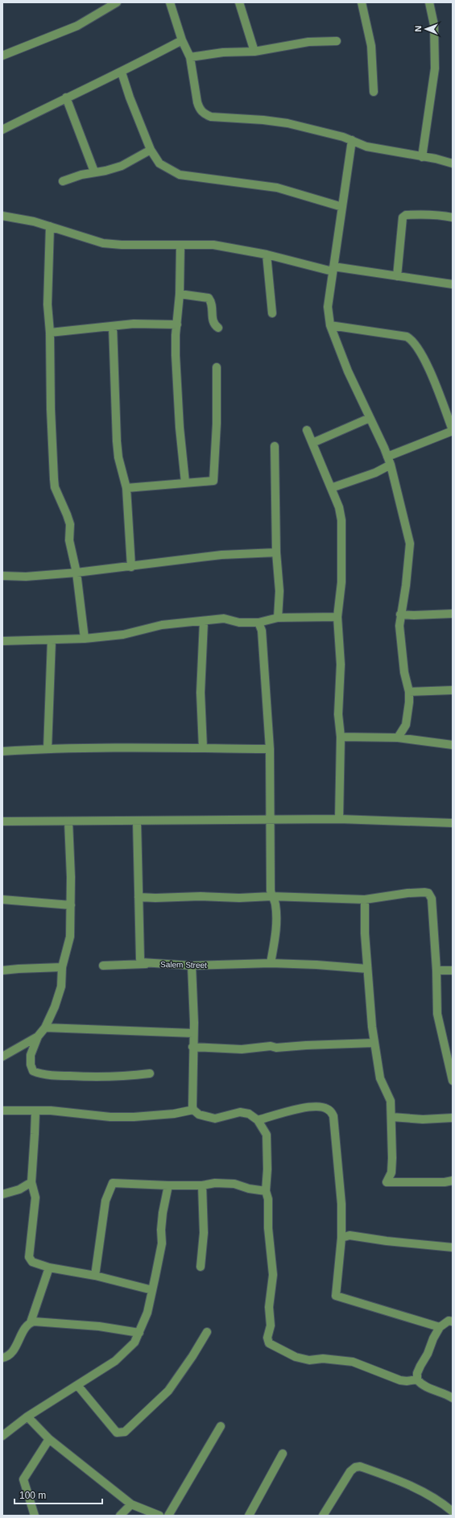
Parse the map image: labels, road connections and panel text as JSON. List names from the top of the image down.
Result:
{
  "streets": {
    "street": ["Salem Street"]
  },
  "scale_bar": "100 m",
  "north": "left"
}
